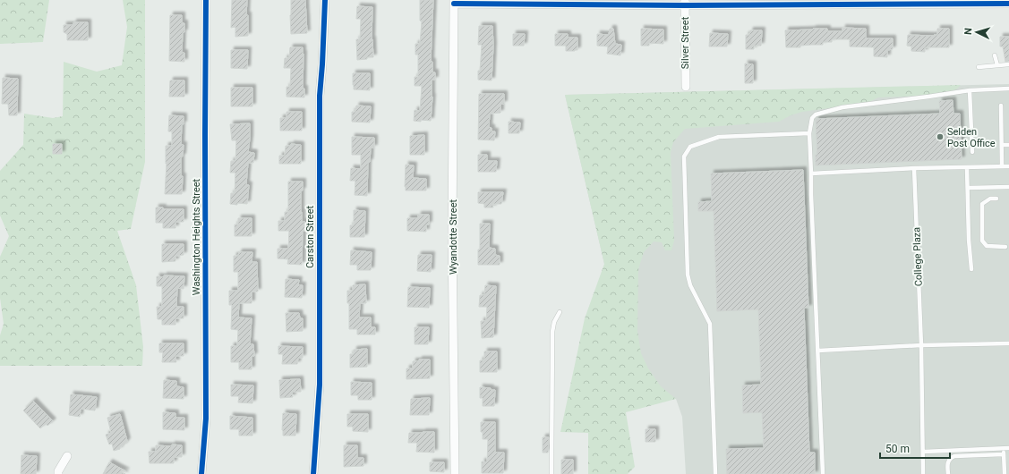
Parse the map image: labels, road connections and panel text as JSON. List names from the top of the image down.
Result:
{
  "streets": {
    "street": [
      "Silver Street",
      "Washington Heights Street",
      "Carston Street",
      "Wyandotte Street"
    ],
    "lane": ["College Plaza"]
  },
  "places": ["Selden Post Office"],
  "scale_bar": "50 m",
  "north": "left"
}
